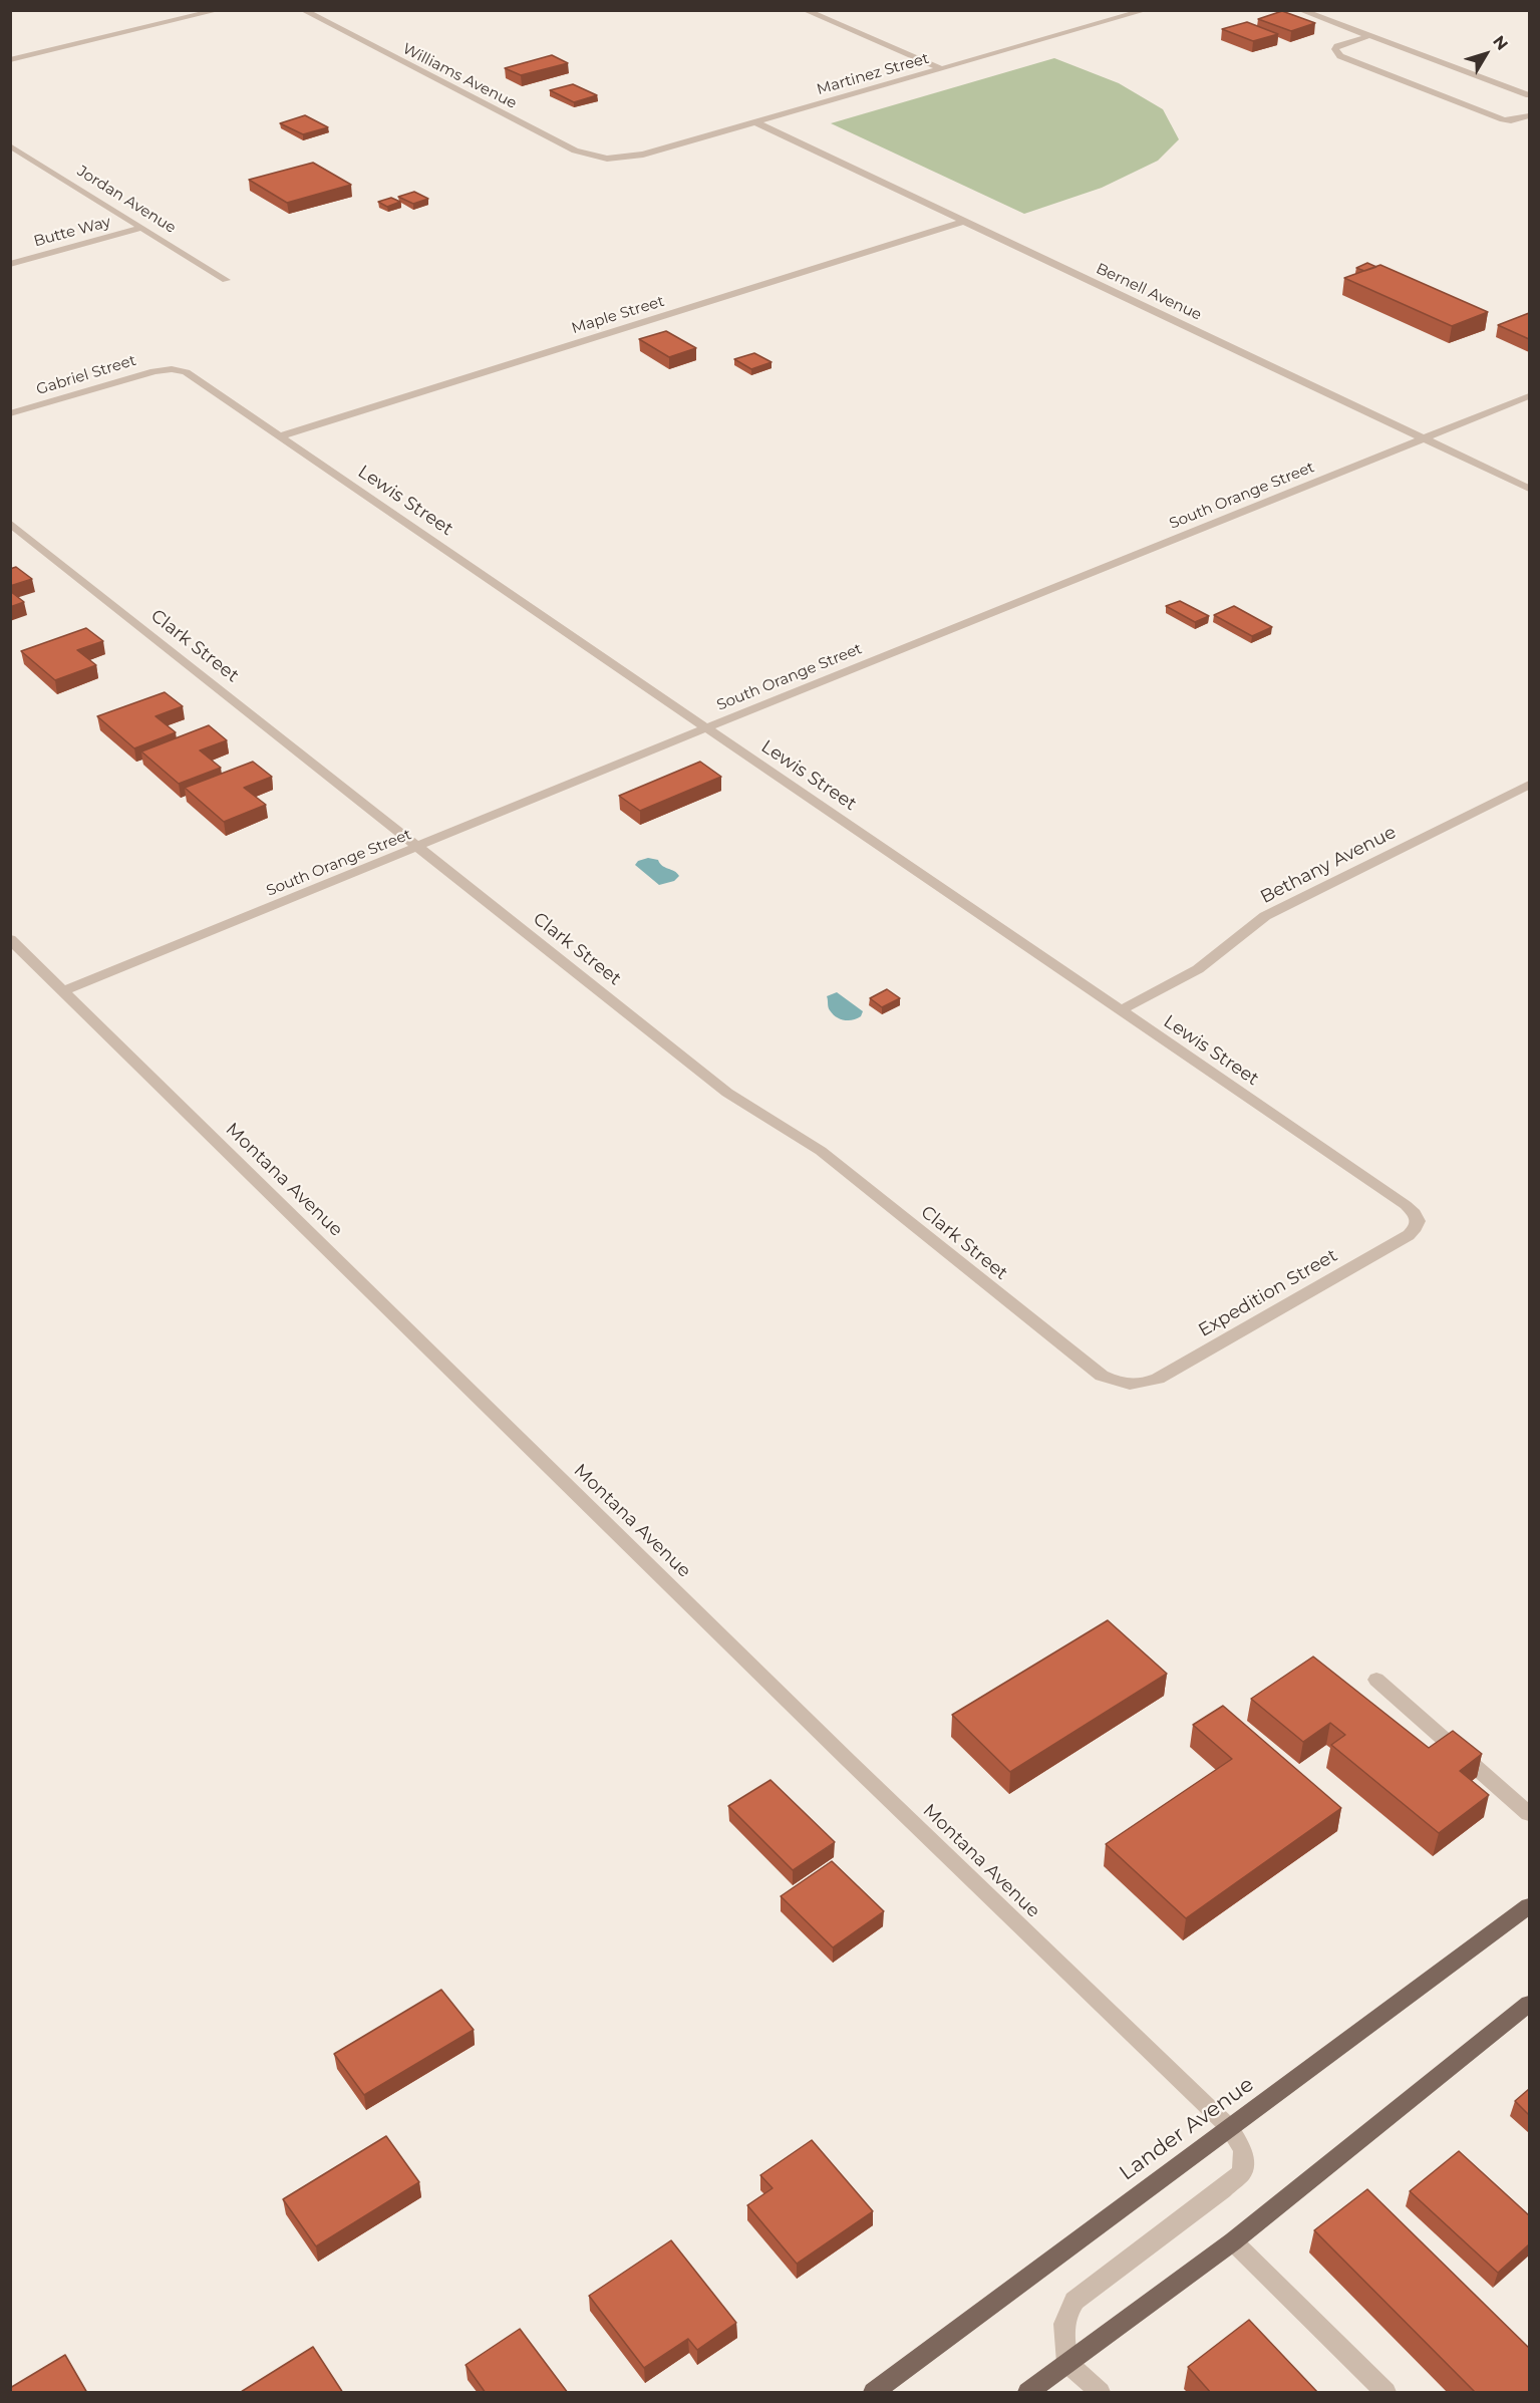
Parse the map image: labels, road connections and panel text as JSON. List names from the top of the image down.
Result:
{
  "streets": {
    "main road": ["Lander Avenue"],
    "street": [
      "Martinez Street",
      "Williams Avenue",
      "Jordan Avenue",
      "Butte Way",
      "Bernell Avenue",
      "Maple Street",
      "Gabriel Street",
      "South Orange Street",
      "Lewis Street",
      "Clark Street",
      "Bethany Avenue",
      "Montana Avenue",
      "Expedition Street"
    ]
  },
  "crossings": [
    ["Martinez Street", "Williams Avenue"],
    ["Martinez Street", "Bernell Avenue"],
    ["Jordan Avenue", "Butte Way"],
    ["Bernell Avenue", "Maple Street"],
    ["Bernell Avenue", "South Orange Street"],
    ["Maple Street", "Lewis Street"],
    ["Gabriel Street", "Lewis Street"],
    ["South Orange Street", "Lewis Street"],
    ["South Orange Street", "Clark Street"],
    ["South Orange Street", "Montana Avenue"],
    ["Lewis Street", "Bethany Avenue"],
    ["Lewis Street", "Expedition Street"],
    ["Clark Street", "Expedition Street"],
    ["Montana Avenue", "Lander Avenue"]
  ],
  "north": "top right"
}
